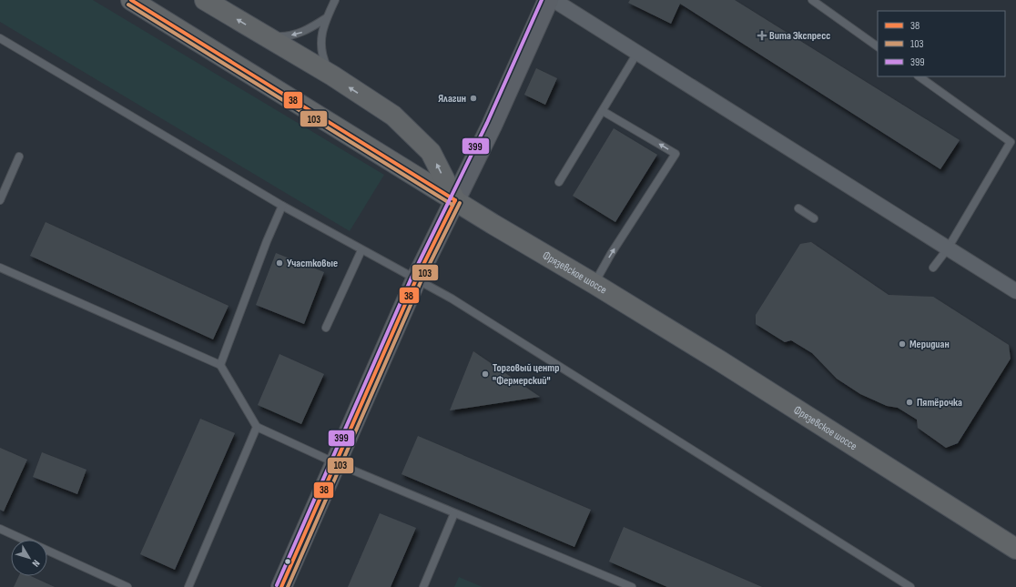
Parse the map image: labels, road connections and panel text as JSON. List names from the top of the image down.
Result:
{
  "streets": {
    "highway": ["Фрязевское шоссе"]
  },
  "places": {
    "health": ["Вита Экспресс"],
    "other": [
      "Ялагин",
      "Участковые",
      "Меридиан",
      "Торговый центр \"Фермерский\"",
      "Пятёрочка"
    ]
  },
  "lines": ["transit line 38", "transit line 399", "transit line 103"],
  "legend": ["38", "103", "399"],
  "north": "bottom right"
}
